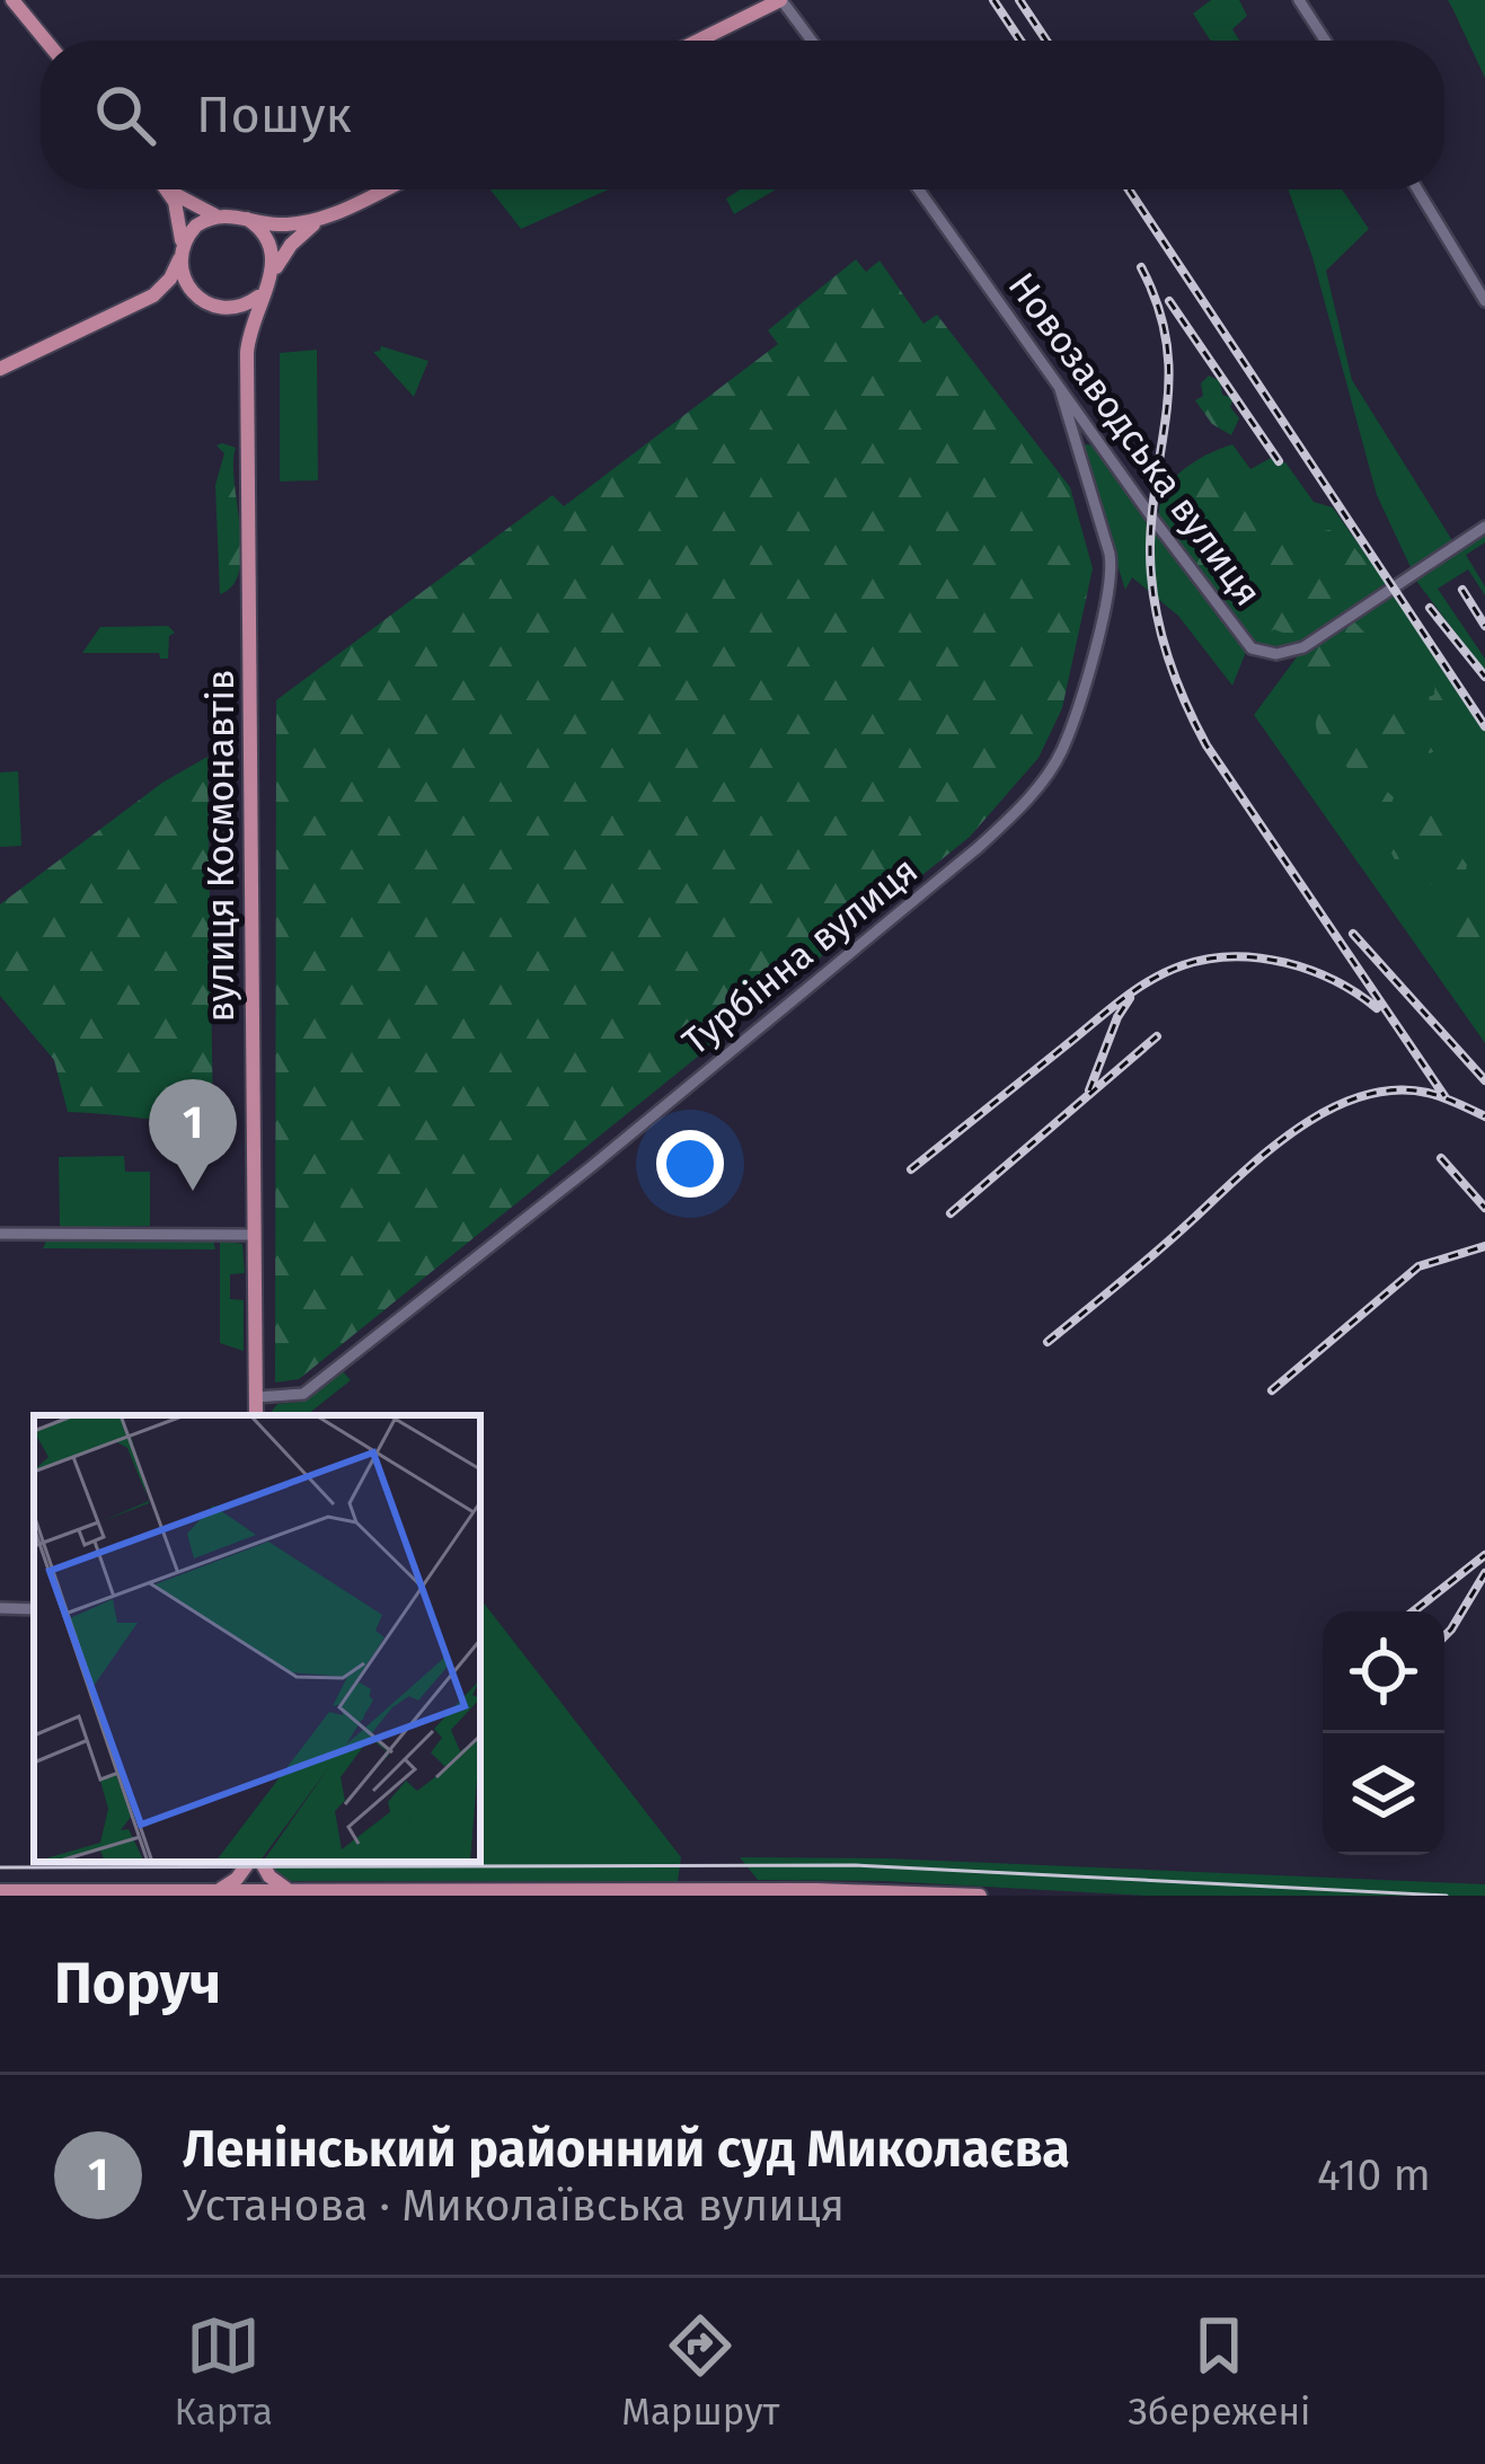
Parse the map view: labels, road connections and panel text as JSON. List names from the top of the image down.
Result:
{
  "streets": {
    "main road": ["вулиця Космонавтів"],
    "street": ["Новозаводська вулиця", "Турбінна вулиця"]
  },
  "crossings": [
    ["Новозаводська вулиця", "Турбінна вулиця"],
    ["вулиця Космонавтів", "Турбінна вулиця"]
  ],
  "page": {
    "search": "Пошук",
    "pins": "1",
    "heading": "Поруч",
    "list": [
      {
        "mark": "1",
        "name": "Ленінський районний суд Миколаєва",
        "note": "Установа · Миколаївська вулиця",
        "value": "410 m"
      }
    ],
    "nav": ["Карта", "Маршрут", "Збережені"]
  }
}
